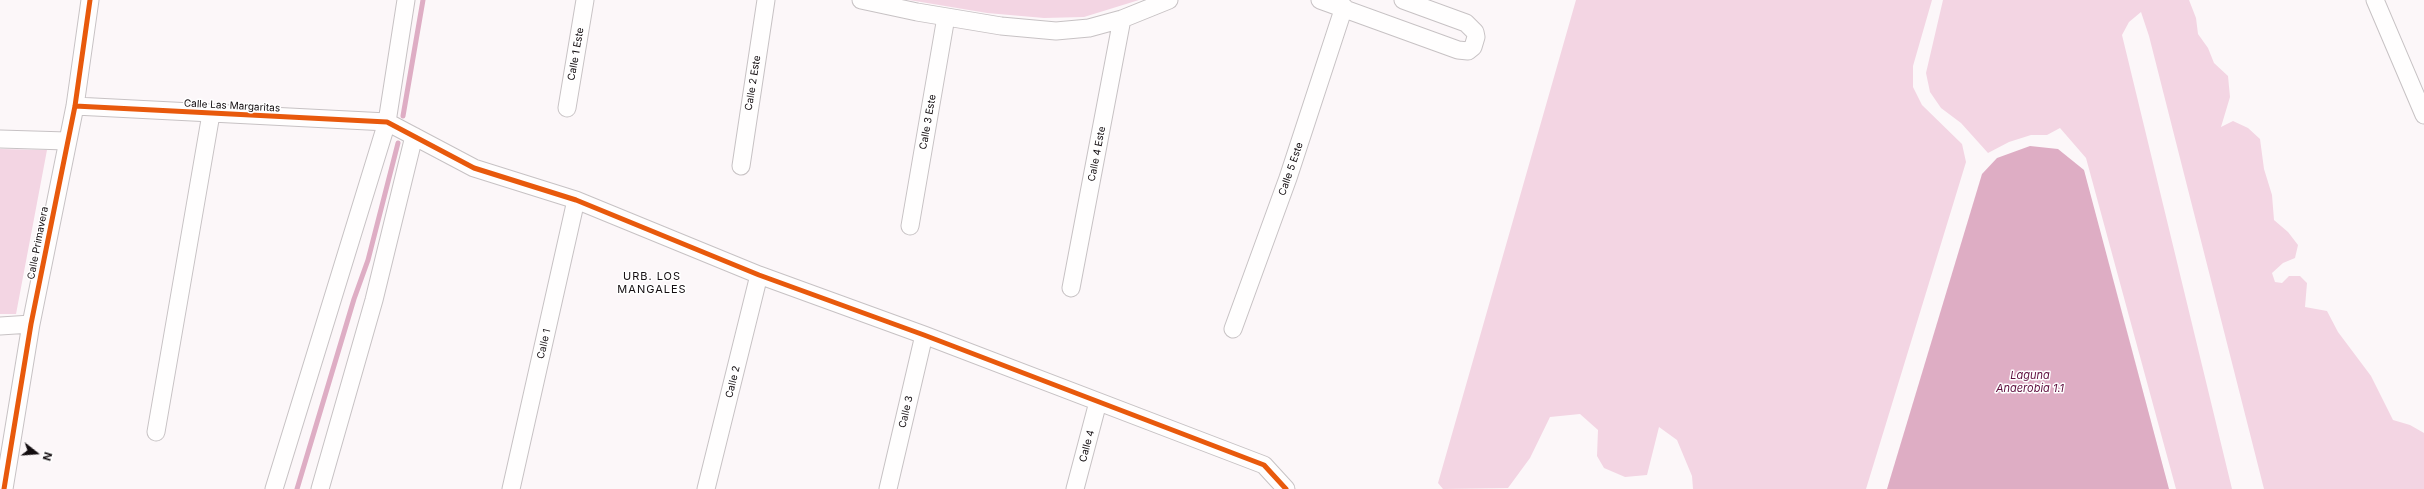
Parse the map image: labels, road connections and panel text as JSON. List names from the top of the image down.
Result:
{
  "streets": {
    "street": [
      "Calle 1 Este",
      "Calle 2 Este",
      "Calle Las Margaritas",
      "Calle 3 Este",
      "Calle 4 Este",
      "Calle 5 Este",
      "Calle Primavera",
      "Calle 1",
      "Calle 2",
      "Calle 3",
      "Calle 4"
    ]
  },
  "crossings": [
    ["Calle Las Margaritas", "Calle Primavera"]
  ],
  "districts": ["URB. LOS MANGALES"],
  "water": ["Laguna Anaerobia 1.1"],
  "north": "right"
}
